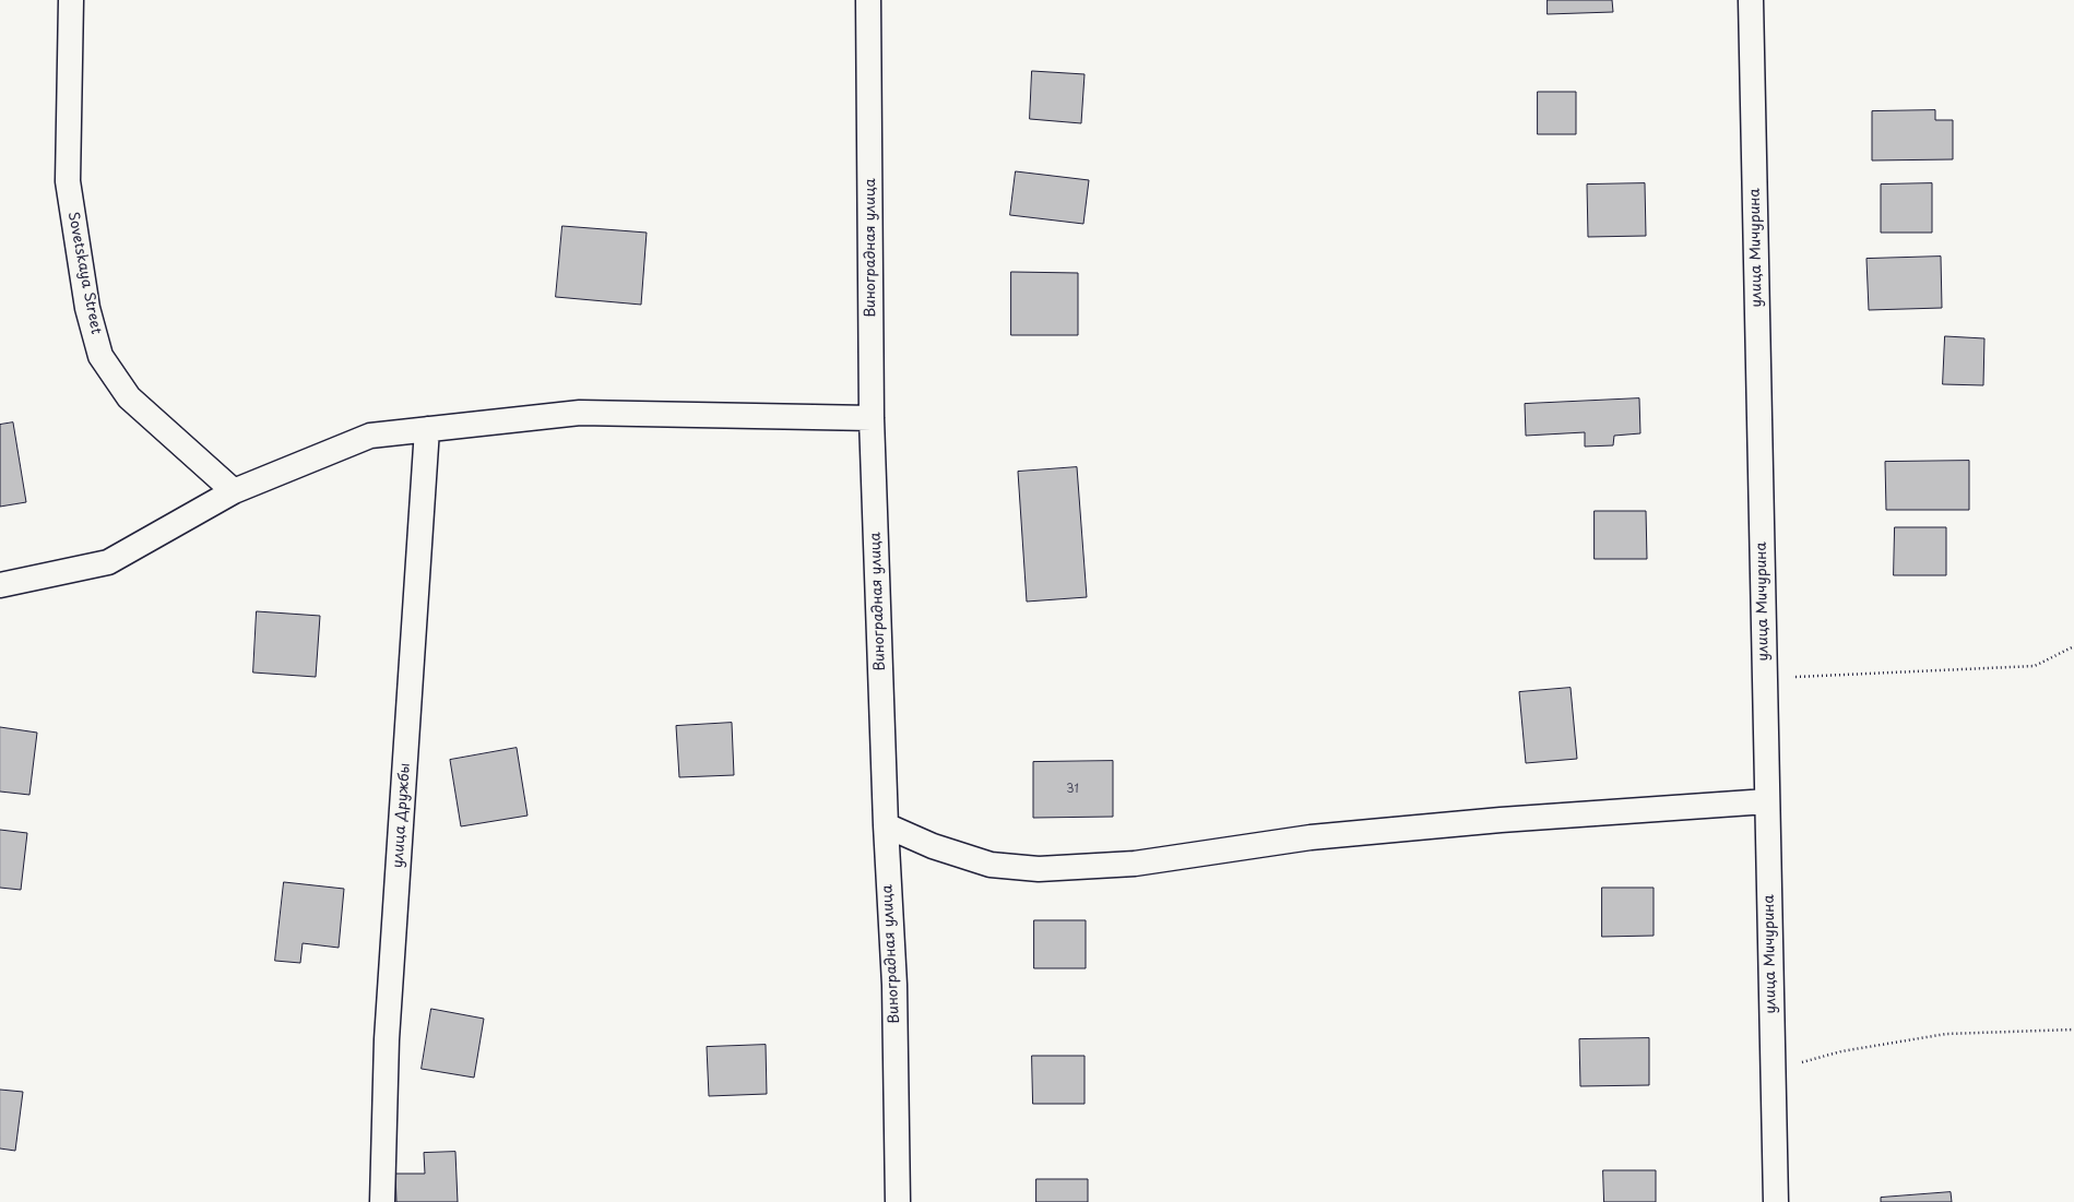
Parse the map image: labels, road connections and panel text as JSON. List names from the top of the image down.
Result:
{
  "streets": {
    "street": [
      "Виноградная улица",
      "улица Мичурина",
      "Sovetskaya Street",
      "улица Дружбы"
    ]
  },
  "house_numbers": ["31"]
}
